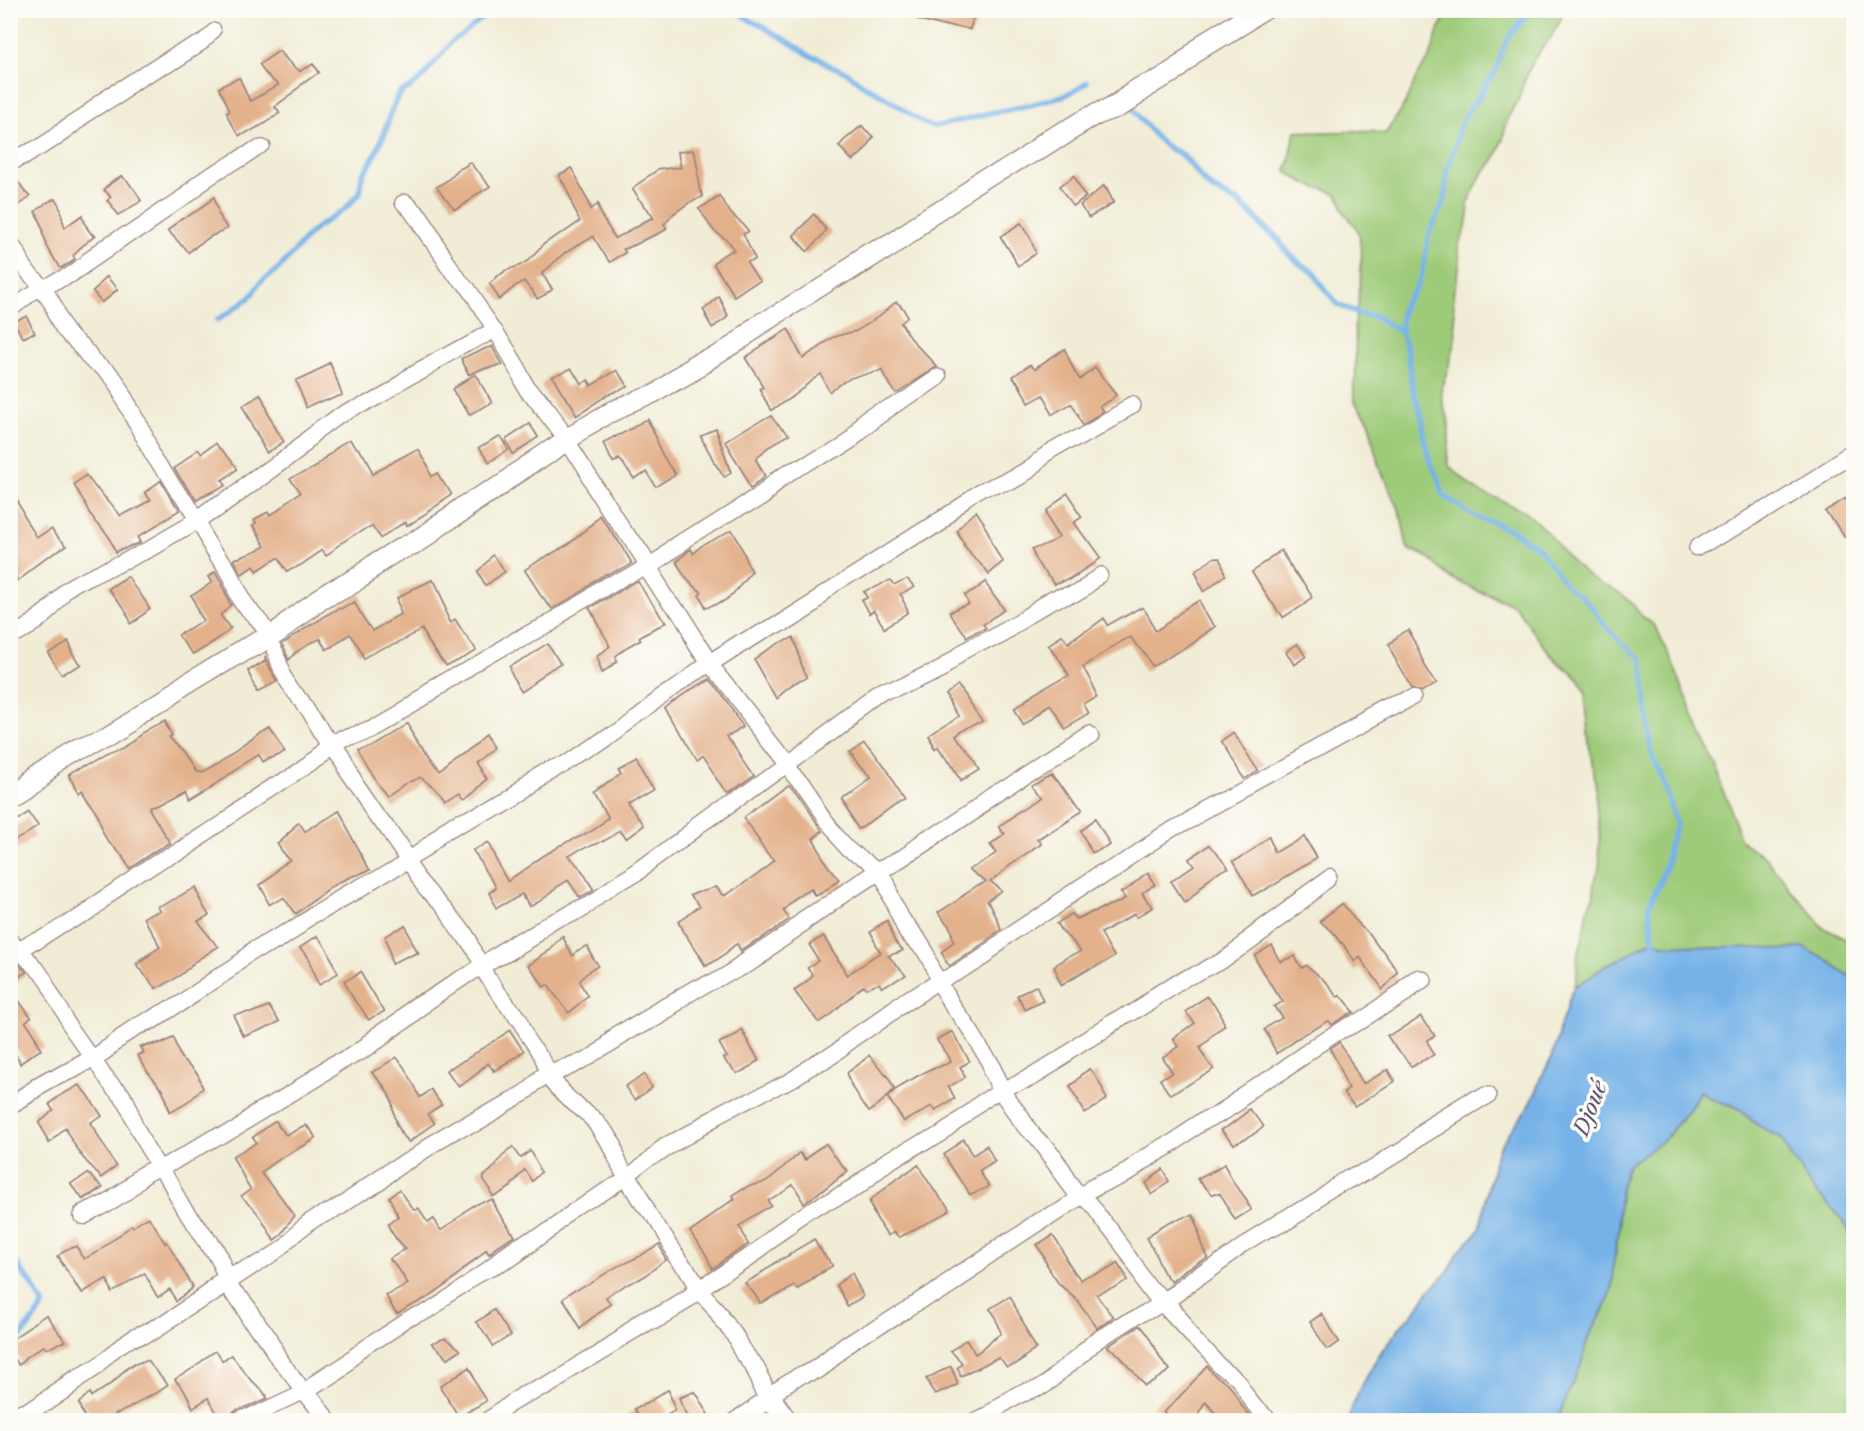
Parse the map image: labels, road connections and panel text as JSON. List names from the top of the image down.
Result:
{
  "water": ["Djoué"]
}
